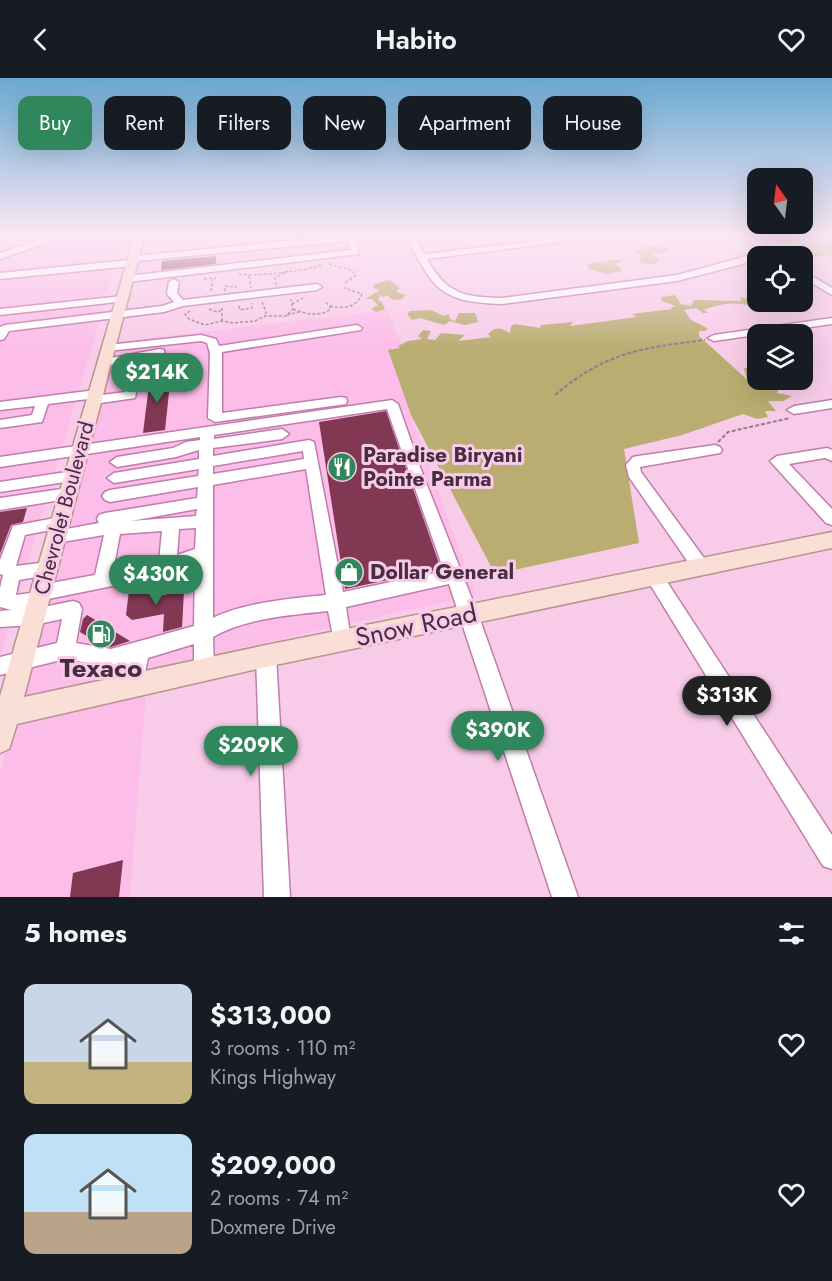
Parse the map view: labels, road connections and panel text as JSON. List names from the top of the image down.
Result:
{
  "streets": {
    "main road": ["Chevrolet Boulevard", "Snow Road"]
  },
  "crossings": [
    ["Chevrolet Boulevard", "Snow Road"]
  ],
  "places": {
    "restaurant": ["Paradise Biryani Pointe Parma"],
    "shop": ["Dollar General"],
    "fuel station": ["Texaco"]
  },
  "north": "top",
  "page": {
    "header": "Habito",
    "chip": [
      "Buy",
      "Rent",
      "Filters",
      "New",
      "Apartment",
      "House"
    ],
    "price": [
      "$214K",
      "$430K",
      "$313K",
      "$390K",
      "$209K"
    ],
    "heading": "5 homes",
    "list": [
      {
        "name": "$313,000",
        "note": "3 rooms · 110 m² · Kings Highway"
      },
      {
        "name": "$209,000",
        "note": "2 rooms · 74 m² · Doxmere Drive"
      }
    ]
  }
}
